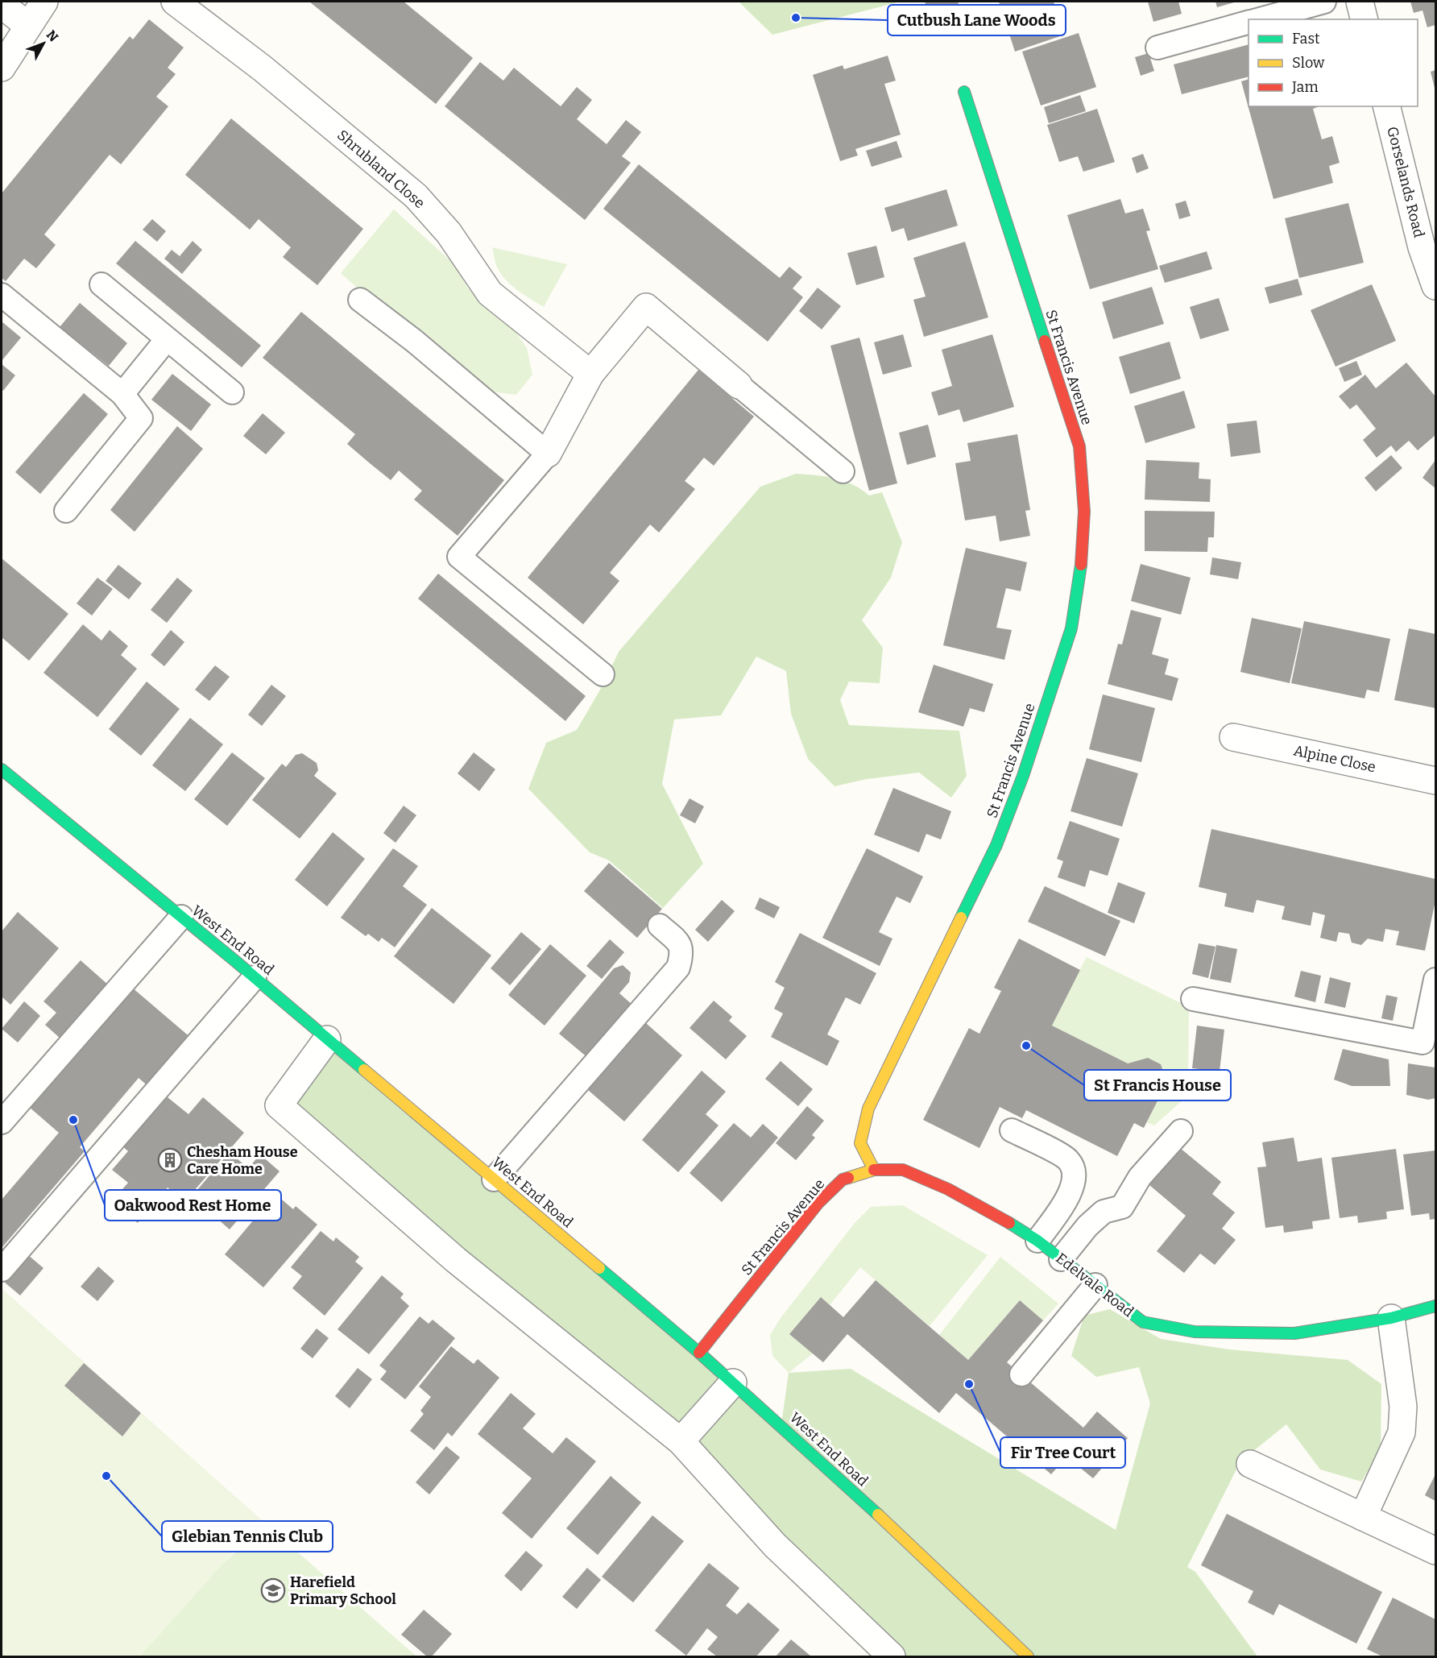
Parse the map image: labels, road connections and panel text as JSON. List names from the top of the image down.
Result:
{
  "streets": {
    "street": [
      "Shrubland Close",
      "Gorselands Road",
      "St Francis Avenue",
      "Alpine Close",
      "West End Road",
      "Edelvale Road"
    ]
  },
  "crossings": [
    ["St Francis Avenue", "West End Road"],
    ["St Francis Avenue", "Edelvale Road"]
  ],
  "places": {
    "other": [
      "Cutbush Lane Woods",
      "St Francis House",
      "Oakwood Rest Home",
      "Fir Tree Court",
      "Glebian Tennis Club"
    ],
    "building": ["Chesham House Care Home"],
    "school or university": ["Harefield Primary School"]
  },
  "legend": ["Fast", "Slow", "Jam"],
  "north": "top right"
}
